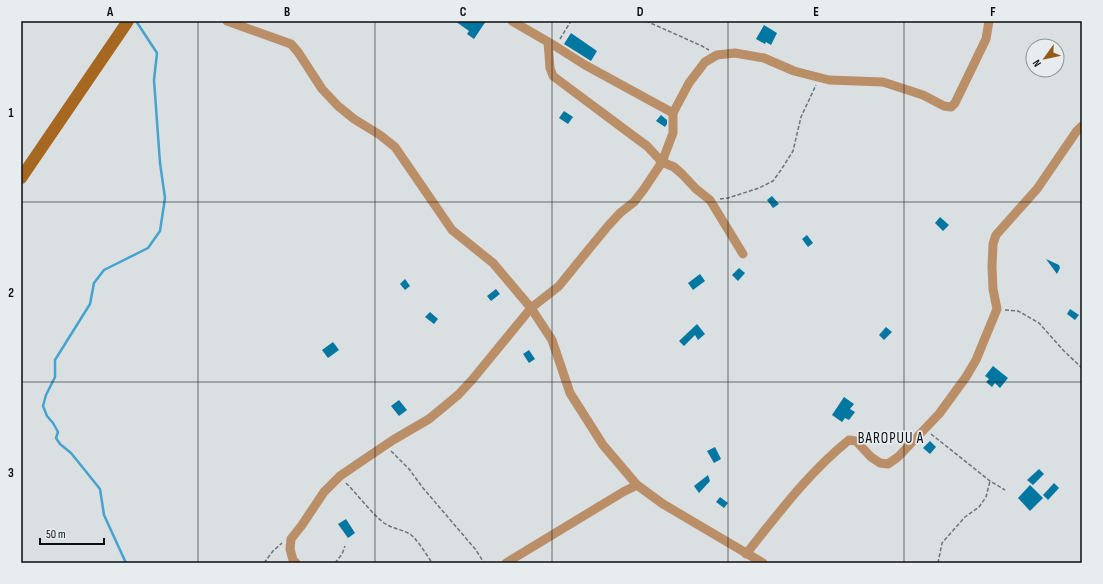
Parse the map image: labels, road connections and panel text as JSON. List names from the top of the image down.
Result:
{
  "districts": ["BAROPUU A"],
  "scale_bar": "50 m",
  "north": "bottom left",
  "grid": {
    "columns": [
      "A",
      "B",
      "C",
      "D",
      "E",
      "F"
    ],
    "rows": ["1", "2", "3"]
  }
}
